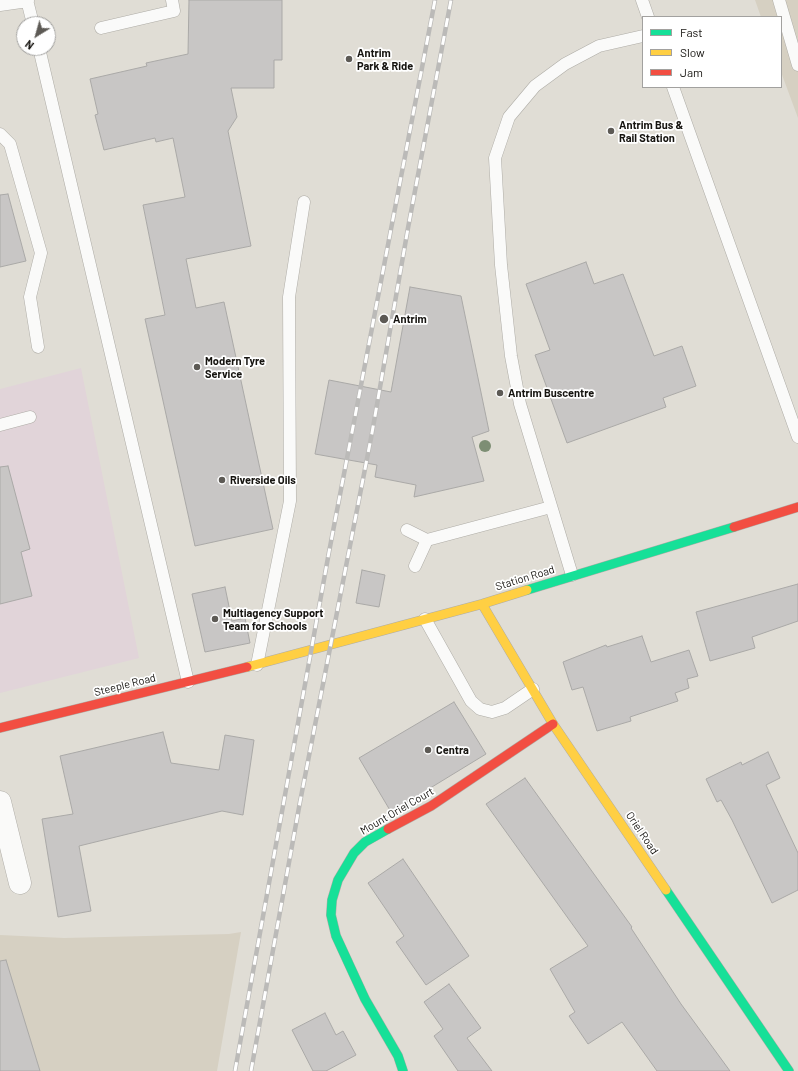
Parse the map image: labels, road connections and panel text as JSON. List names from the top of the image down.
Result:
{
  "streets": {
    "street": [
      "Station Road",
      "Steeple Road",
      "Mount Oriel Court",
      "Oriel Road"
    ]
  },
  "crossings": [
    ["Station Road", "Steeple Road"],
    ["Station Road", "Oriel Road"],
    ["Mount Oriel Court", "Oriel Road"]
  ],
  "places": [
    "Antrim Park & Ride",
    "Antrim Bus & Rail Station",
    "Antrim",
    "Modern Tyre Service",
    "Antrim Buscentre",
    "Riverside Oils",
    "Multiagency Support Team for Schools",
    "Centra"
  ],
  "legend": ["Fast", "Slow", "Jam"],
  "north": "bottom left"
}
